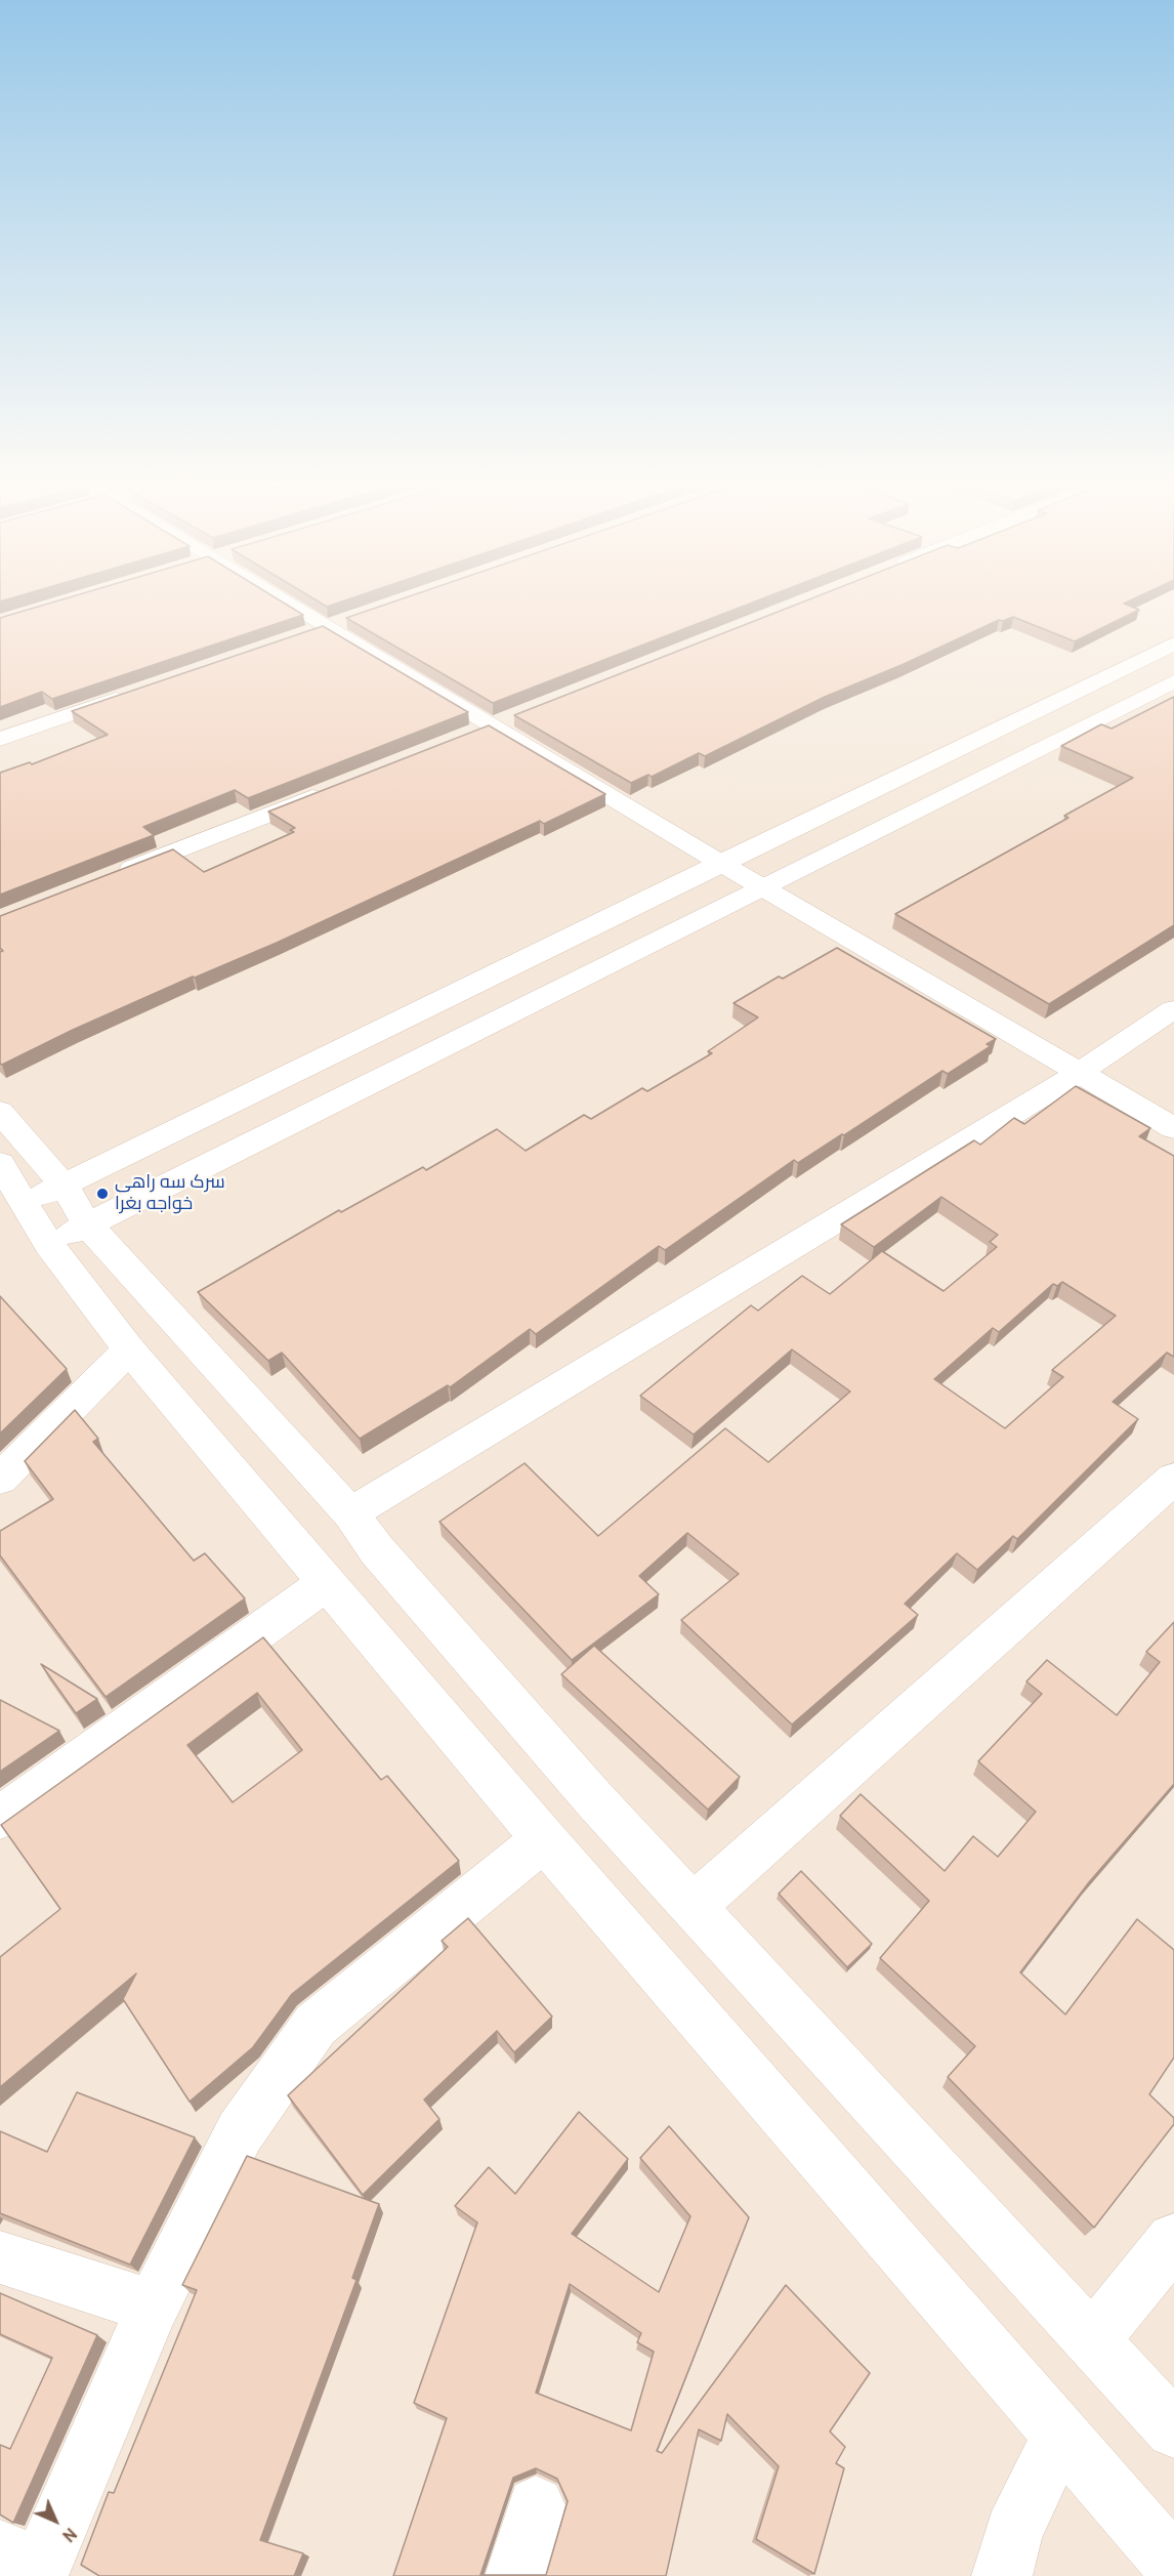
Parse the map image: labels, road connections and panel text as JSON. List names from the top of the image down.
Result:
{
  "places": ["سرک سه راهی خواجه بغرا"],
  "north": "bottom right"
}
